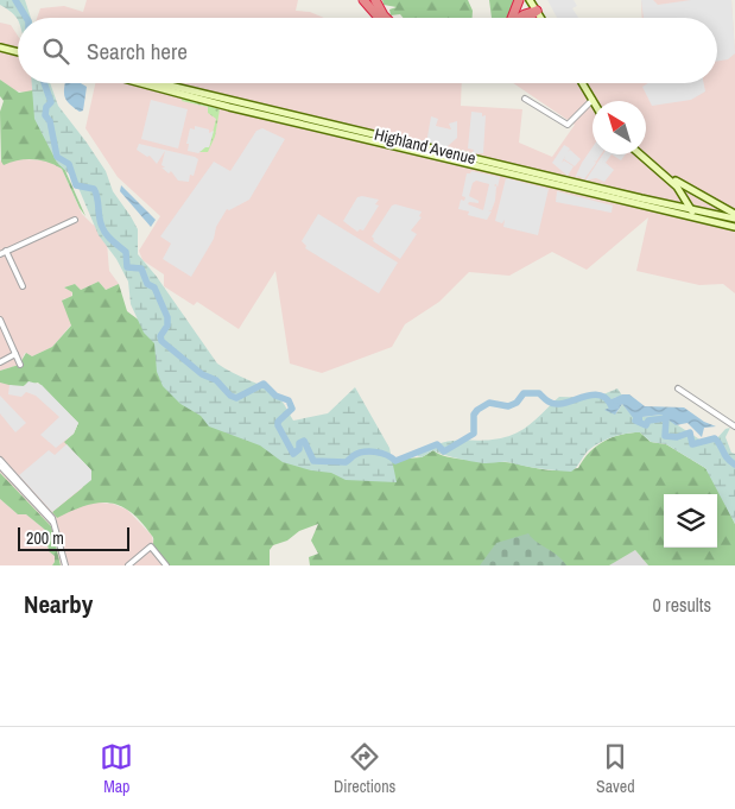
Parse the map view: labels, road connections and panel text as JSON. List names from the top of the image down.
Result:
{
  "streets": {
    "main road": ["Highland Avenue"]
  },
  "scale_bar": "200 m",
  "north": "top left",
  "page": {
    "search": "Search here",
    "scale": "200 m",
    "heading": ["Nearby", "0 results"],
    "nav": ["Map", "Directions", "Saved"]
  }
}
